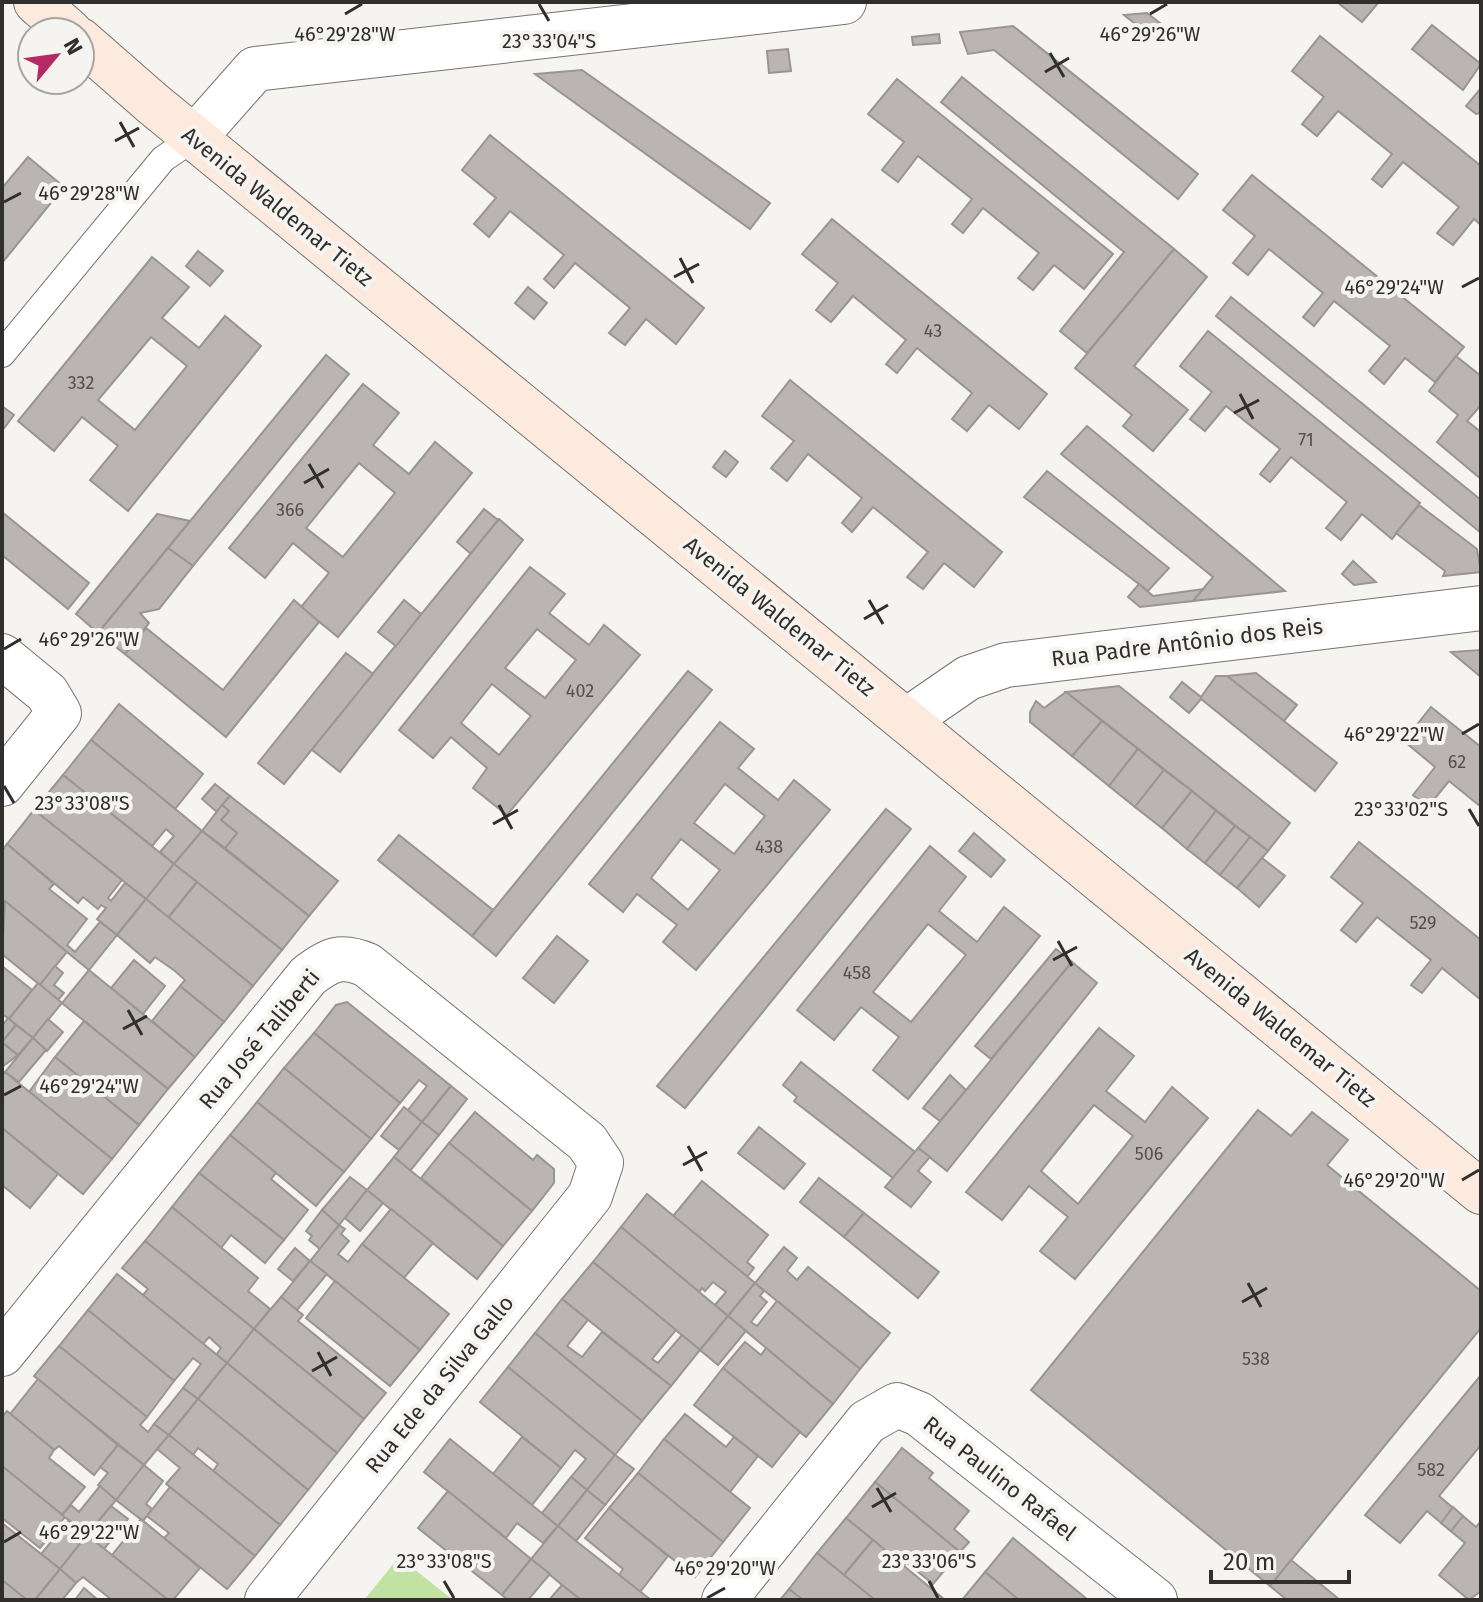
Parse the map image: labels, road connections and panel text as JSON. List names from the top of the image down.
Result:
{
  "streets": {
    "street": [
      "Avenida Waldemar Tietz",
      "Rua Padre Antônio dos Reis",
      "Rua José Taliberti",
      "Rua Ede da Silva Gallo",
      "Rua Paulino Rafael"
    ]
  },
  "crossings": [
    ["Avenida Waldemar Tietz", "Rua Padre Antônio dos Reis"],
    ["Rua José Taliberti", "Rua Ede da Silva Gallo"]
  ],
  "house_numbers": [
    "43",
    "332",
    "71",
    "366",
    "402",
    "62",
    "438",
    "529",
    "458",
    "506",
    "538",
    "582"
  ],
  "scale_bar": "20 m",
  "north": "top right",
  "coordinates": [
    "46°29'28\"W",
    "46°29'26\"W",
    "23°33'04\"S",
    "46°29'24\"W",
    "46°29'22\"W",
    "23°33'08\"S",
    "23°33'02\"S",
    "46°29'20\"W",
    "23°33'06\"S"
  ]
}
